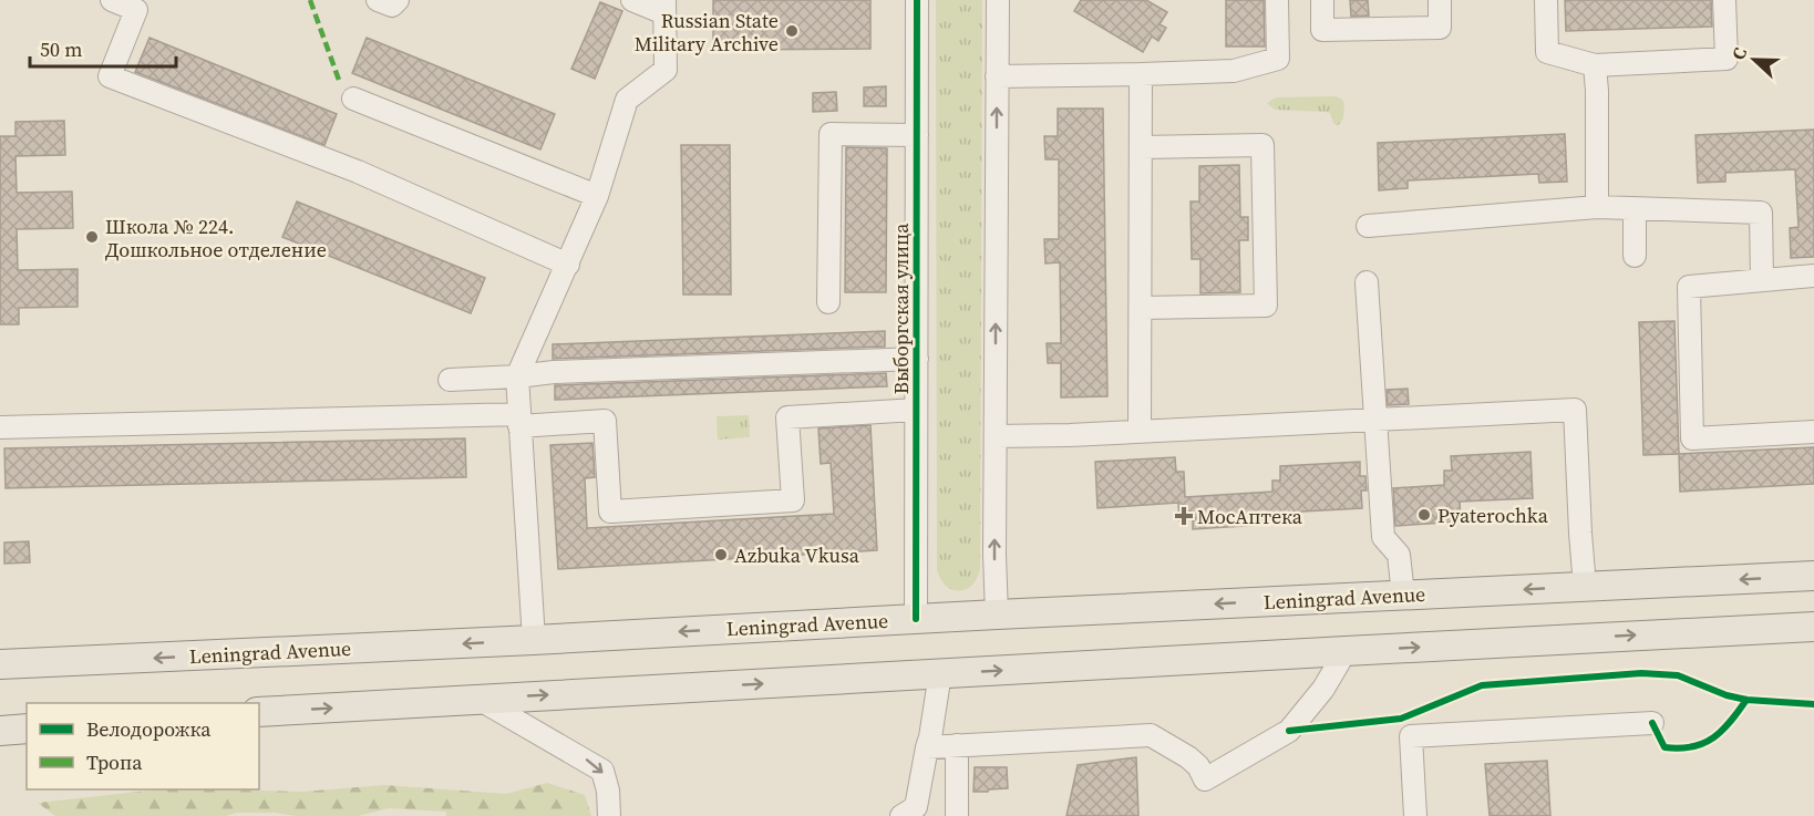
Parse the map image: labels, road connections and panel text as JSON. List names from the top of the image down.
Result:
{
  "streets": {
    "main road": ["Leningrad Avenue"],
    "street": ["Выборгская улица"]
  },
  "crossings": [
    ["Выборгская улица", "Leningrad Avenue"]
  ],
  "places": {
    "other": [
      "Russian State Military Archive",
      "Школа № 224. Дошкольное отделение",
      "Pyaterochka",
      "Azbuka Vkusa"
    ],
    "health": ["МосАптека"]
  },
  "legend": ["Велодорожка", "Тропа"],
  "scale_bar": "50 m",
  "north": "left"
}
